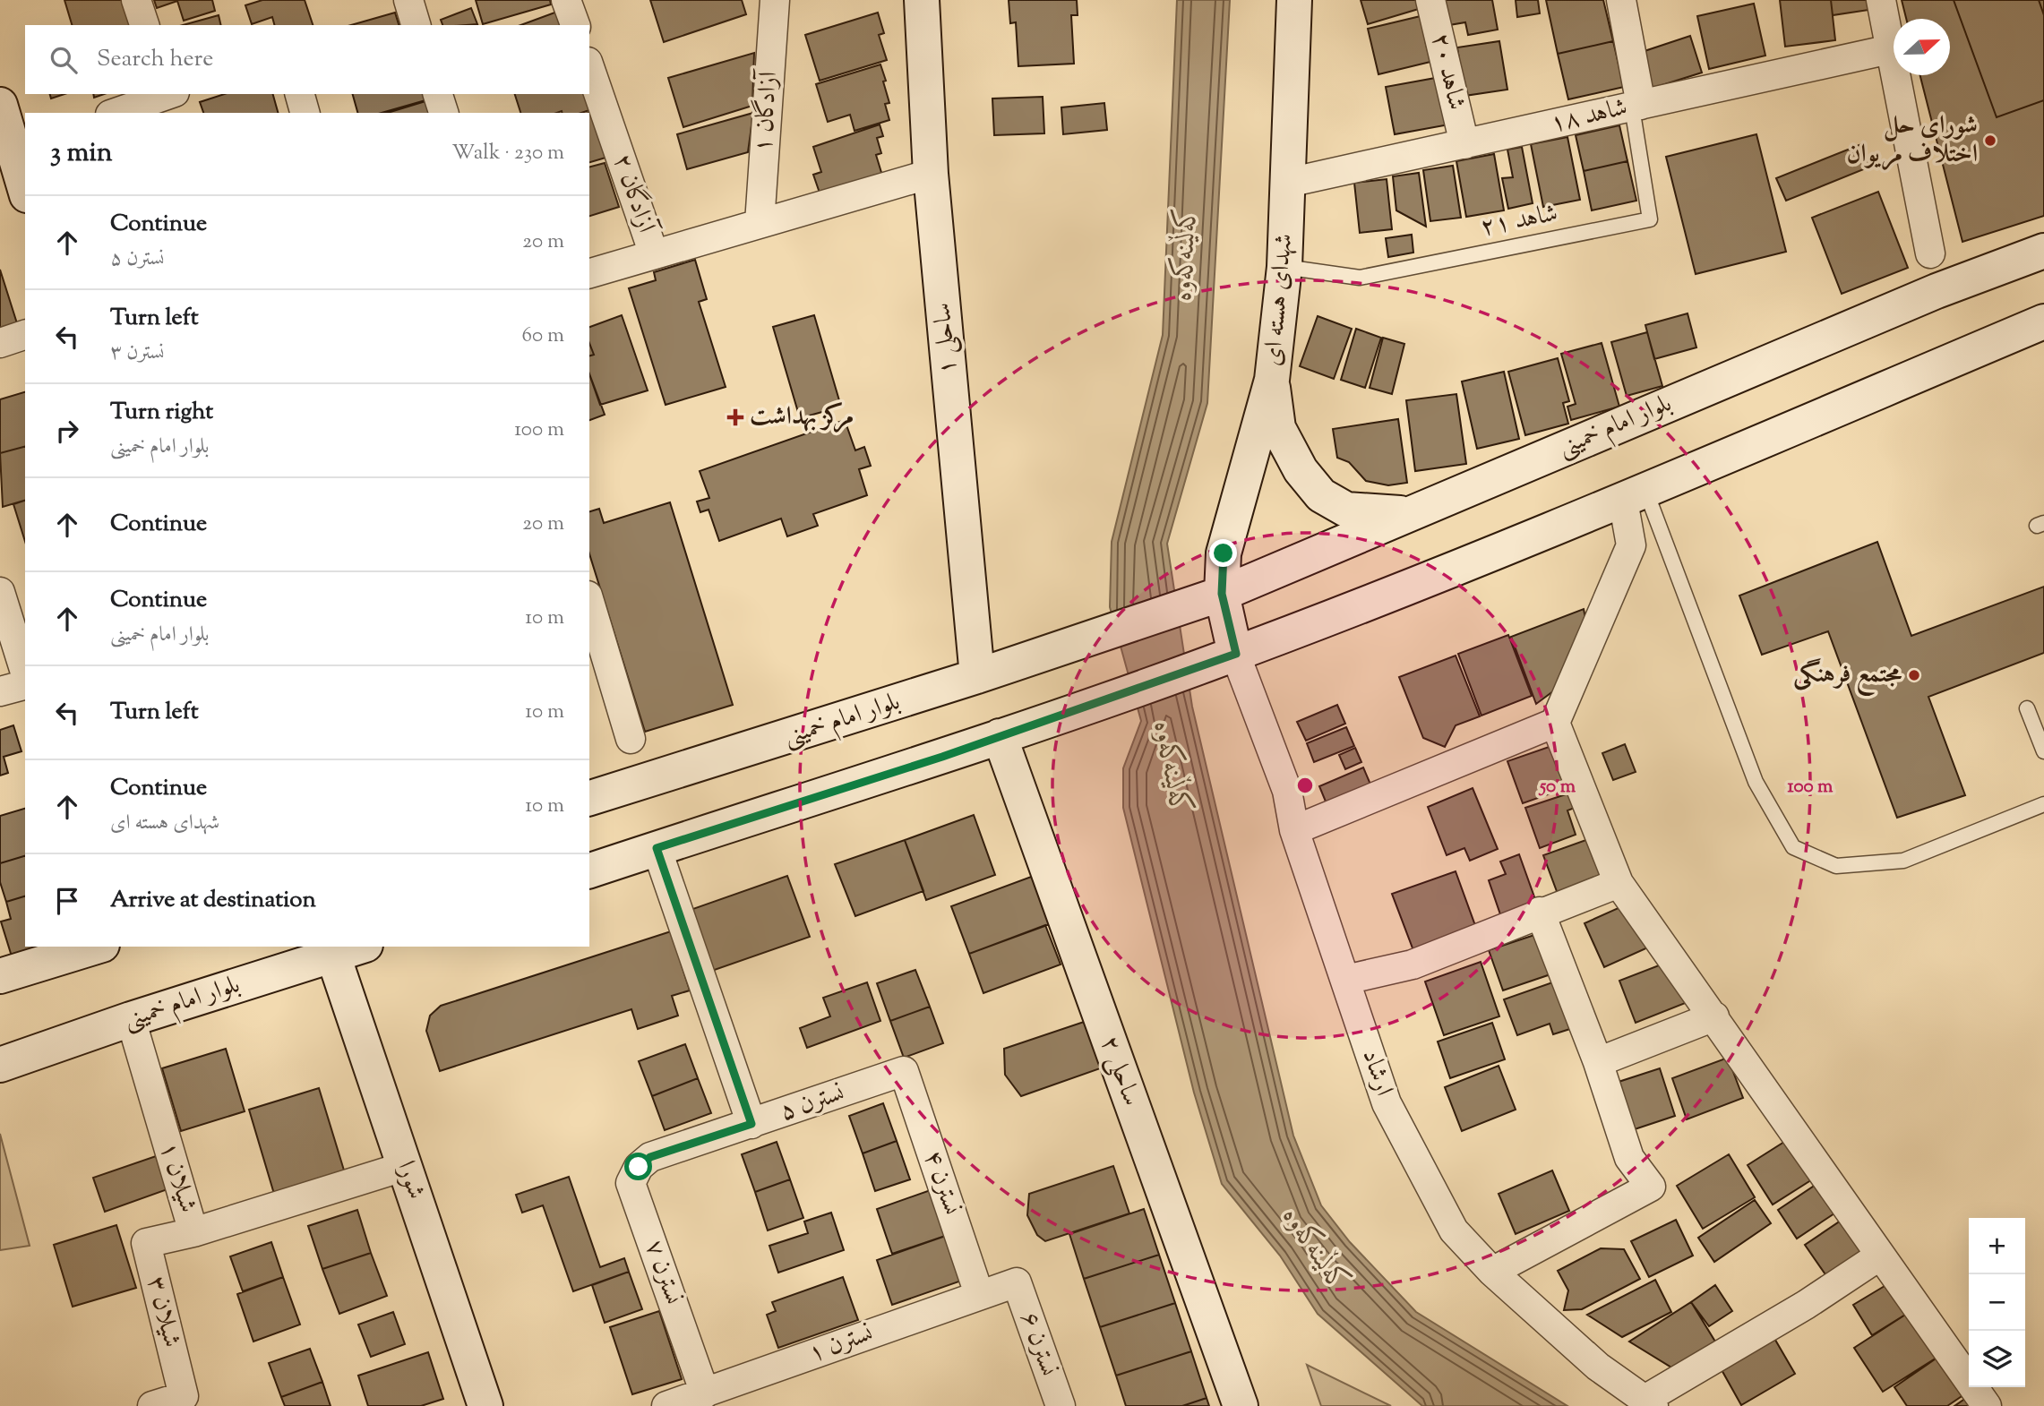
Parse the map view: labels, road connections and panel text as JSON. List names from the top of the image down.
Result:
{
  "streets": {
    "street": [
      "شاهد ۲۰",
      "آزادگان ۱",
      "شاهد ۱۸",
      "آزادگان ۲",
      "شهدای هسته ای",
      "ساحلی ۱",
      "بلوار امام خمینی",
      "ساحلی ۲",
      "ارشاد",
      "نسترن ۵",
      "شیلان ۱",
      "شورا",
      "نسترن ۴",
      "نسترن ۷",
      "شیلان ۳",
      "نسترن ۱",
      "نسترن ۶"
    ],
    "lane": ["شاهد ۲۱"]
  },
  "crossings": [
    ["شاهد ۲۰", "شاهد ۱۸"],
    ["شاهد ۱۸", "شاهد ۲۱"],
    ["شاهد ۱۸", "شهدای هسته ای"],
    ["شاهد ۲۱", "شهدای هسته ای"],
    ["شهدای هسته ای", "بلوار امام خمینی"],
    ["شهدای هسته ای", "ارشاد"],
    ["ساحلی ۱", "بلوار امام خمینی"],
    ["بلوار امام خمینی", "شیلان ۱"],
    ["بلوار امام خمینی", "شورا"],
    ["نسترن ۵", "نسترن ۴"],
    ["نسترن ۵", "نسترن ۷"],
    ["شیلان ۱", "شورا"],
    ["شیلان ۱", "شیلان ۳"],
    ["نسترن ۴", "نسترن ۱"],
    ["نسترن ۷", "نسترن ۱"],
    ["نسترن ۱", "نسترن ۶"]
  ],
  "water": ["کەڵینەکەوە"],
  "places": {
    "other": ["شورای حل اختلاف مریوان", "مجتمع فرهنگی"],
    "health": ["مرکز بهداشت"]
  },
  "north": "right",
  "page": {
    "search": "Search here",
    "heading": ["3 min", "Walk · 230 m"],
    "list": [
      ["Continue", "نسترن ۵", "20 m"],
      ["Turn left", "نسترن ۳", "60 m"],
      ["Turn right", "بلوار امام خمینی", "100 m"],
      ["Continue", "20 m"],
      ["Continue", "بلوار امام خمینی", "10 m"],
      ["Turn left", "10 m"],
      ["Continue", "شهدای هسته ای", "10 m"],
      "Arrive at destination"
    ],
    "map_buttons": ["+", "−"]
  },
  "rings": ["50 m", "100 m"]
}
